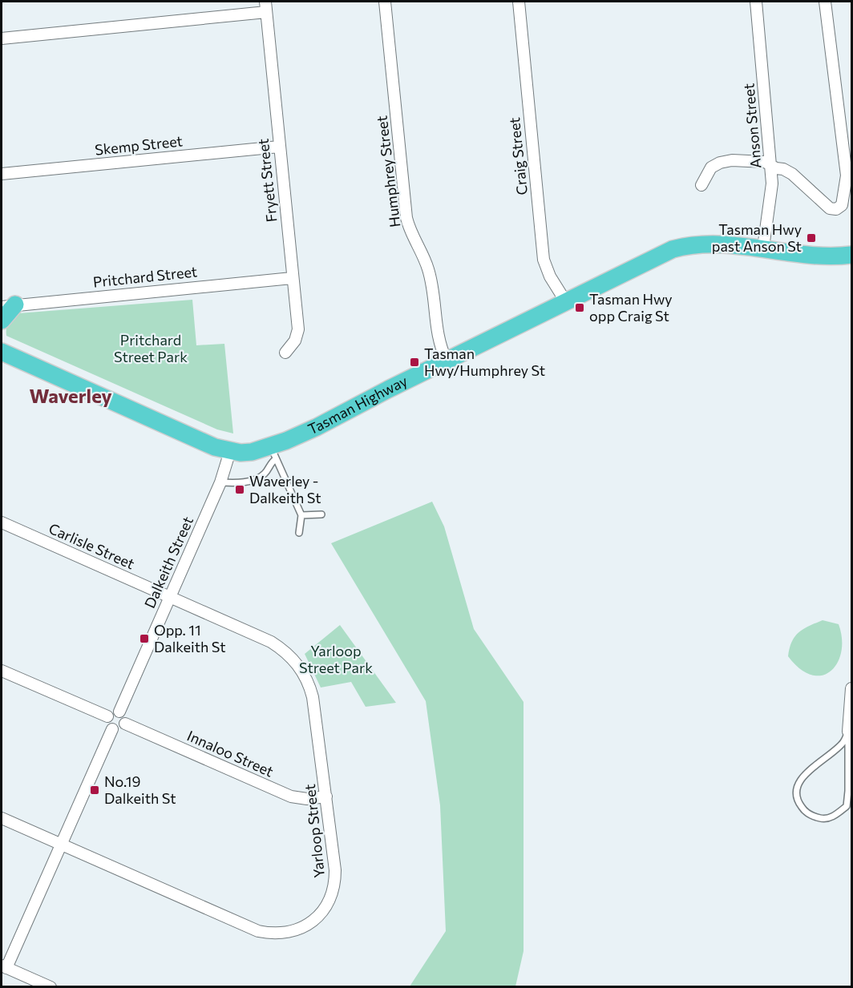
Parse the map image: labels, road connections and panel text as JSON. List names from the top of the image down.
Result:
{
  "streets": {
    "highway": ["Tasman Highway"],
    "street": [
      "Anson Street",
      "Skemp Street",
      "Craig Street",
      "Humphrey Street",
      "Fryett Street",
      "Pritchard Street",
      "Carlisle Street",
      "Dalkeith Street",
      "Innaloo Street",
      "Yarloop Street"
    ]
  },
  "crossings": [
    ["Anson Street", "Tasman Highway"],
    ["Skemp Street", "Fryett Street"],
    ["Craig Street", "Tasman Highway"],
    ["Humphrey Street", "Tasman Highway"],
    ["Fryett Street", "Pritchard Street"],
    ["Tasman Highway", "Dalkeith Street"],
    ["Carlisle Street", "Dalkeith Street"],
    ["Carlisle Street", "Yarloop Street"],
    ["Dalkeith Street", "Innaloo Street"],
    ["Dalkeith Street", "Yarloop Street"],
    ["Innaloo Street", "Yarloop Street"]
  ],
  "districts": ["Waverley"],
  "parks": ["Pritchard Street Park", "Yarloop Street Park"],
  "places": {
    "transit": [
      "Tasman Hwy past Anson St",
      "Tasman Hwy opp Craig St",
      "Tasman Hwy/Humphrey St",
      "Waverley - Dalkeith St",
      "Opp. 11 Dalkeith St",
      "No.19 Dalkeith St"
    ]
  }
}
